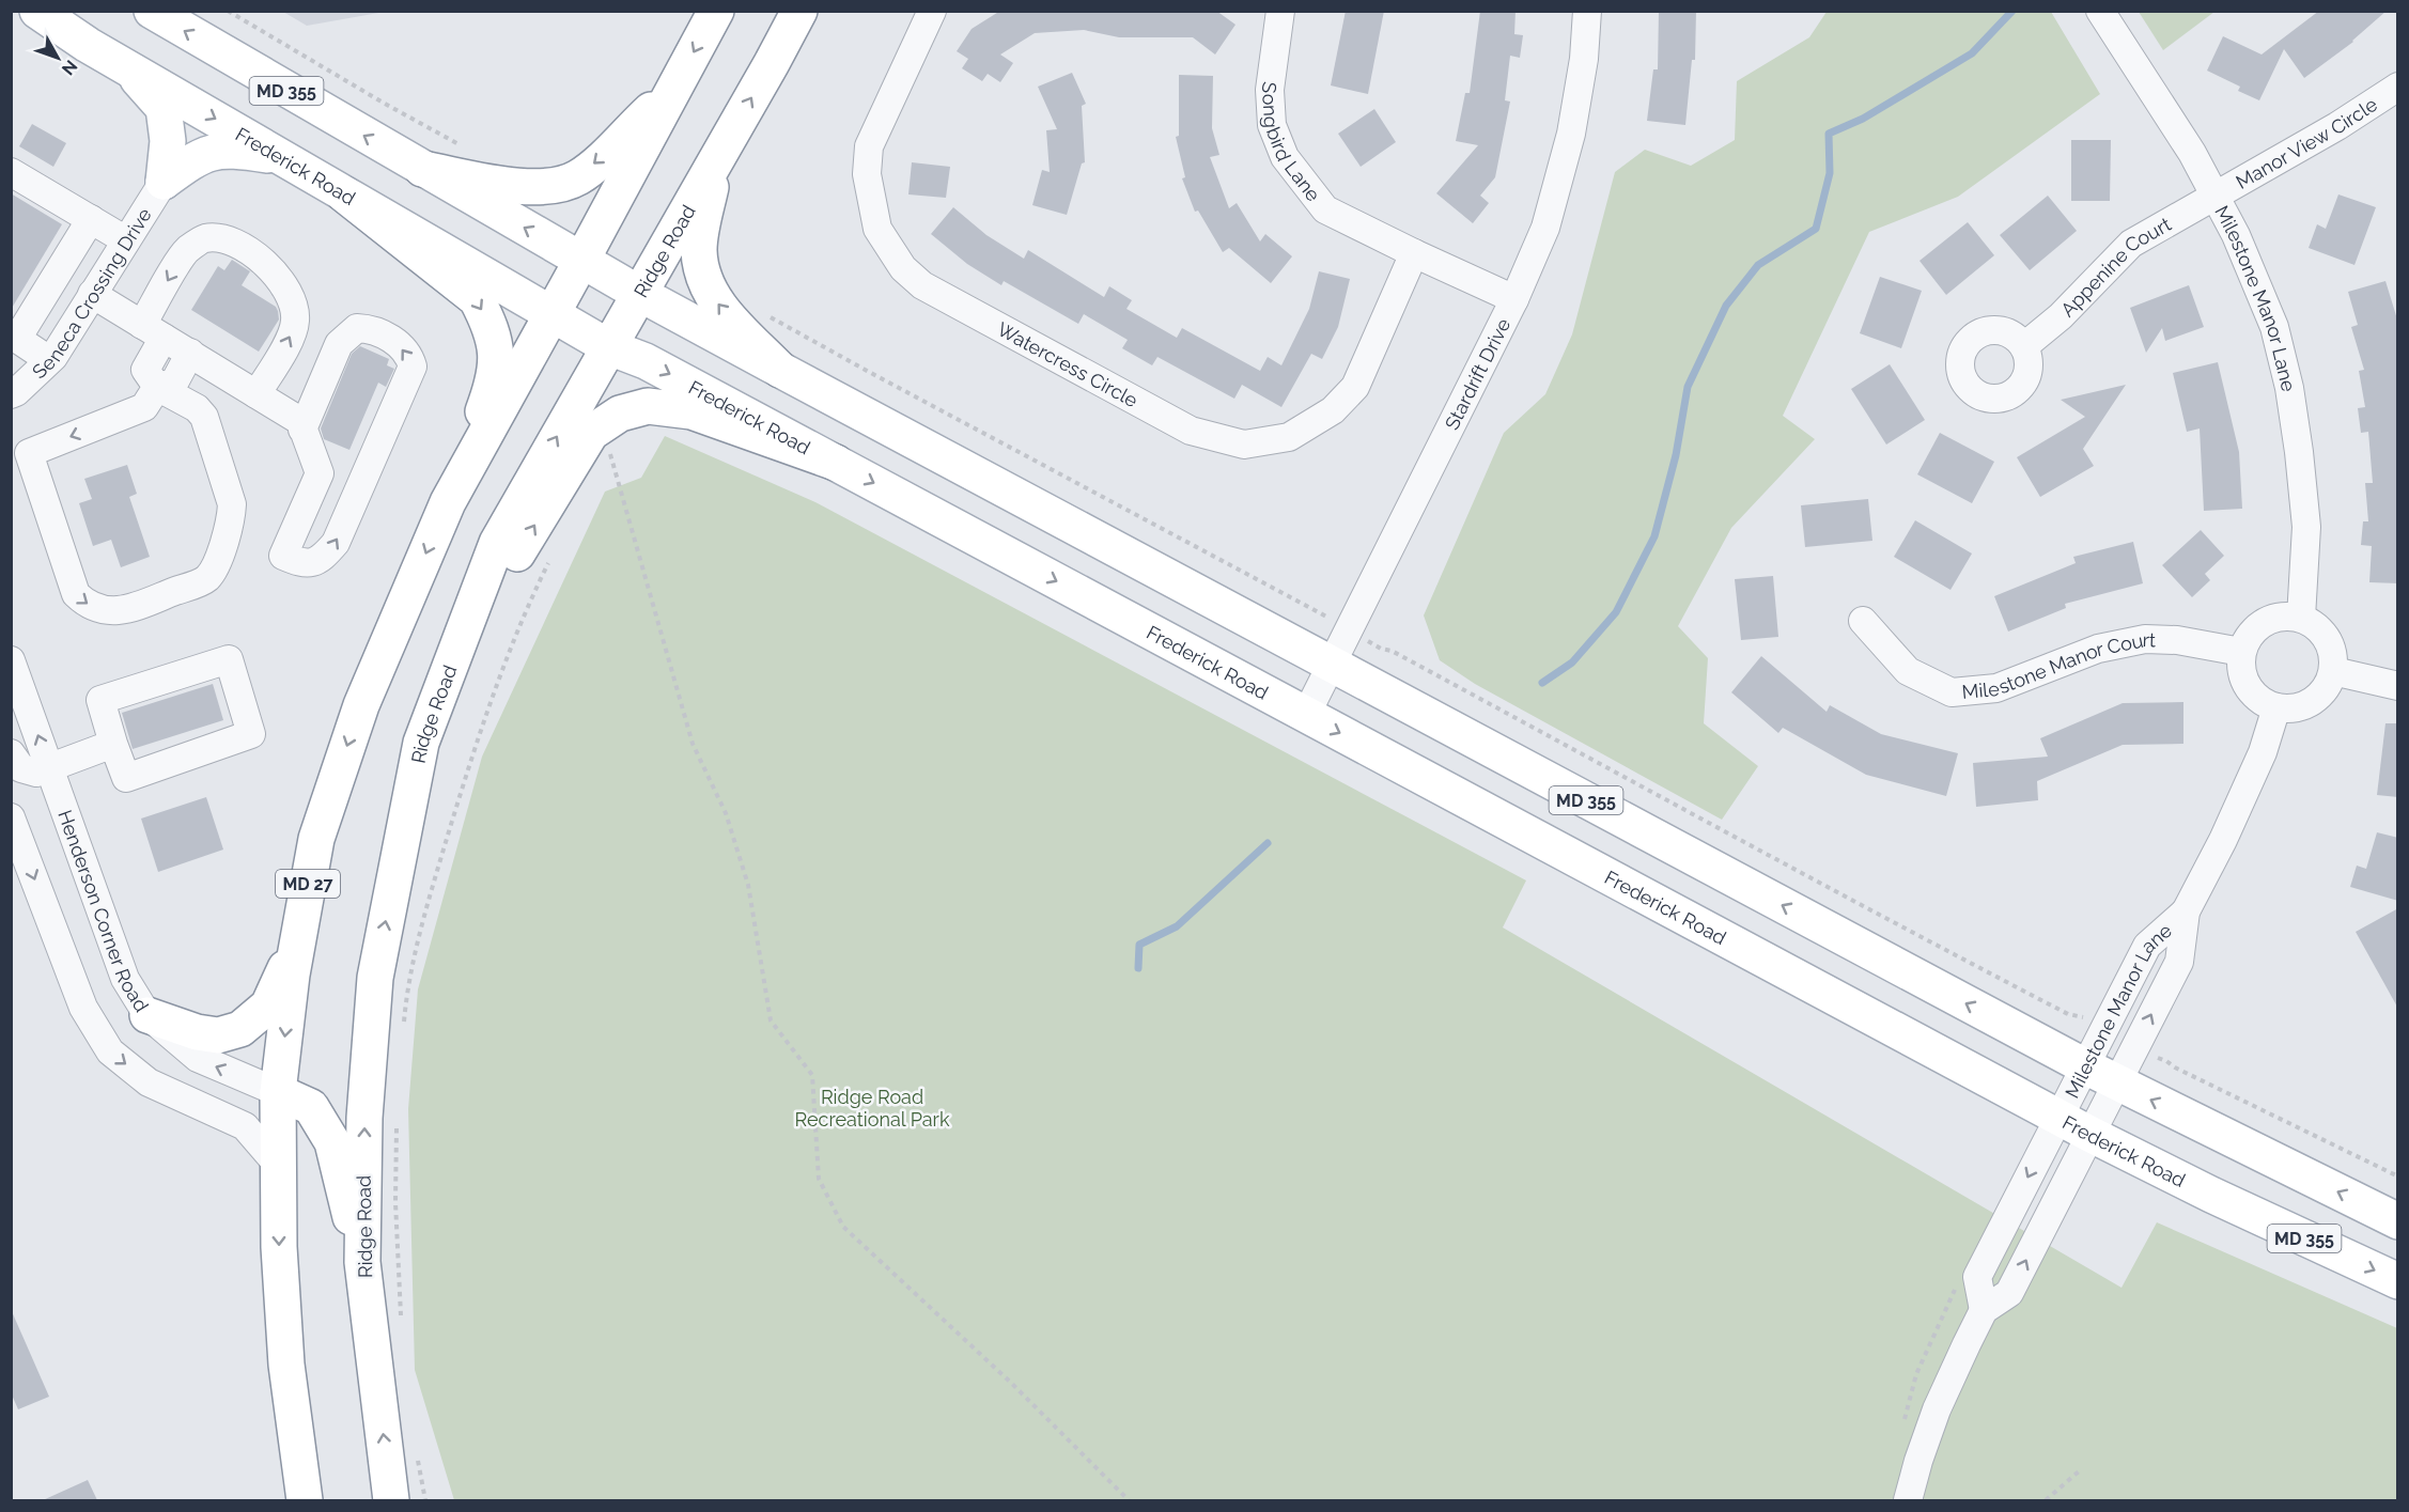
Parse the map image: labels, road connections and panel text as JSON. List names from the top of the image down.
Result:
{
  "streets": {
    "main road": [
      "MD 355",
      "Frederick Road",
      "Ridge Road",
      "MD 27"
    ],
    "street": [
      "Songbird Lane",
      "Manor View Circle",
      "Appenine Court",
      "Seneca Crossing Drive",
      "Milestone Manor Lane",
      "Watercress Circle",
      "Stardrift Drive",
      "Milestone Manor Court",
      "Henderson Corner Road"
    ]
  },
  "crossings": [
    ["MD 355", "Ridge Road"],
    ["MD 355", "Milestone Manor Lane"],
    ["MD 355", "Stardrift Drive"],
    ["MD 355", "MD 27"],
    ["Songbird Lane", "Watercress Circle"],
    ["Songbird Lane", "Stardrift Drive"],
    ["Manor View Circle", "Appenine Court"],
    ["Manor View Circle", "Milestone Manor Lane"],
    ["Frederick Road", "Ridge Road"],
    ["Frederick Road", "Milestone Manor Lane"],
    ["Frederick Road", "Stardrift Drive"],
    ["Frederick Road", "MD 27"],
    ["Appenine Court", "Milestone Manor Lane"],
    ["Milestone Manor Lane", "Milestone Manor Court"],
    ["MD 27", "Henderson Corner Road"]
  ],
  "parks": ["Ridge Road Recreational Park"],
  "north": "bottom right"
}
